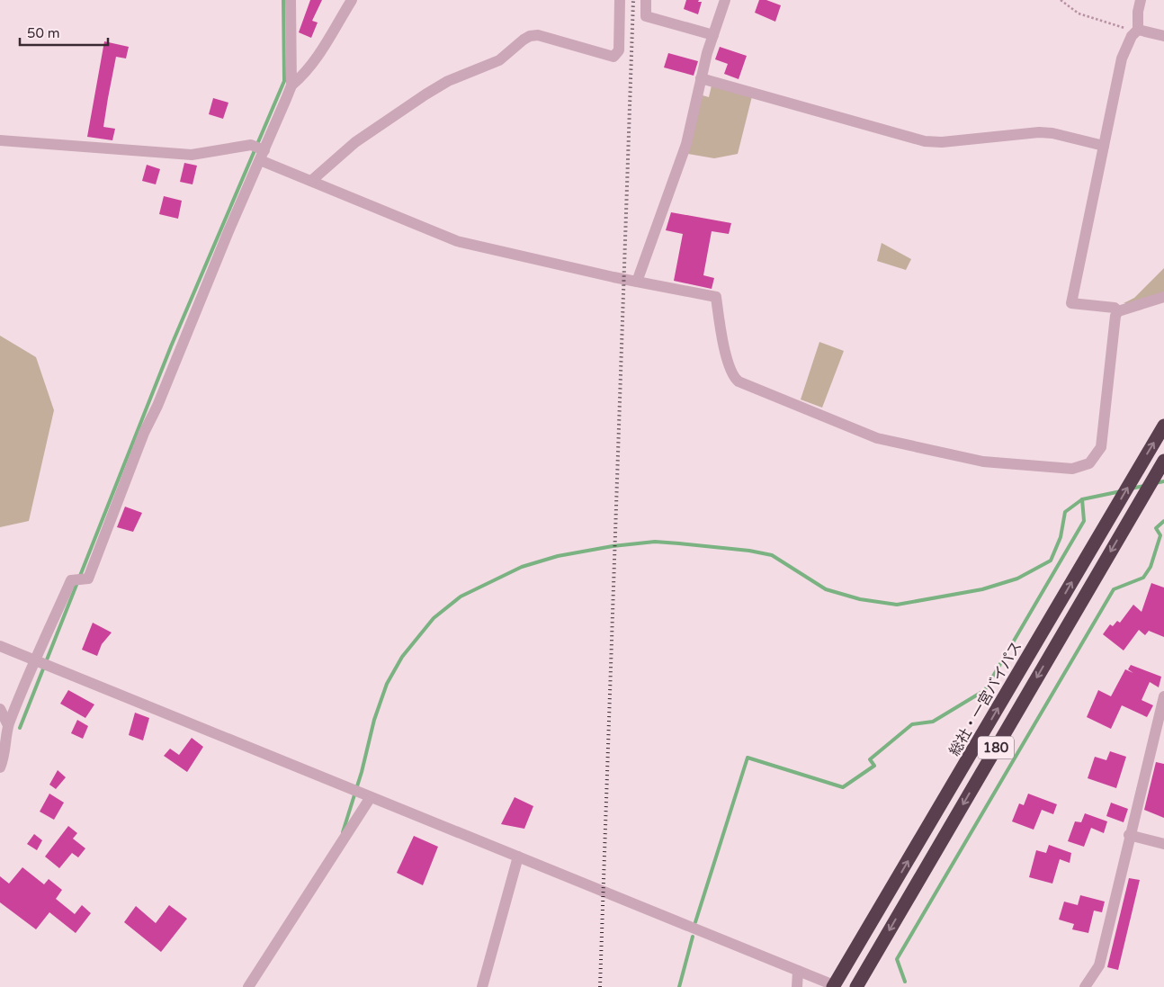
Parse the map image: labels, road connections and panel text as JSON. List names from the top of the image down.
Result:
{
  "streets": {
    "highway": ["総社・一宮バイパス", "180"]
  },
  "scale_bar": "50 m"
}
